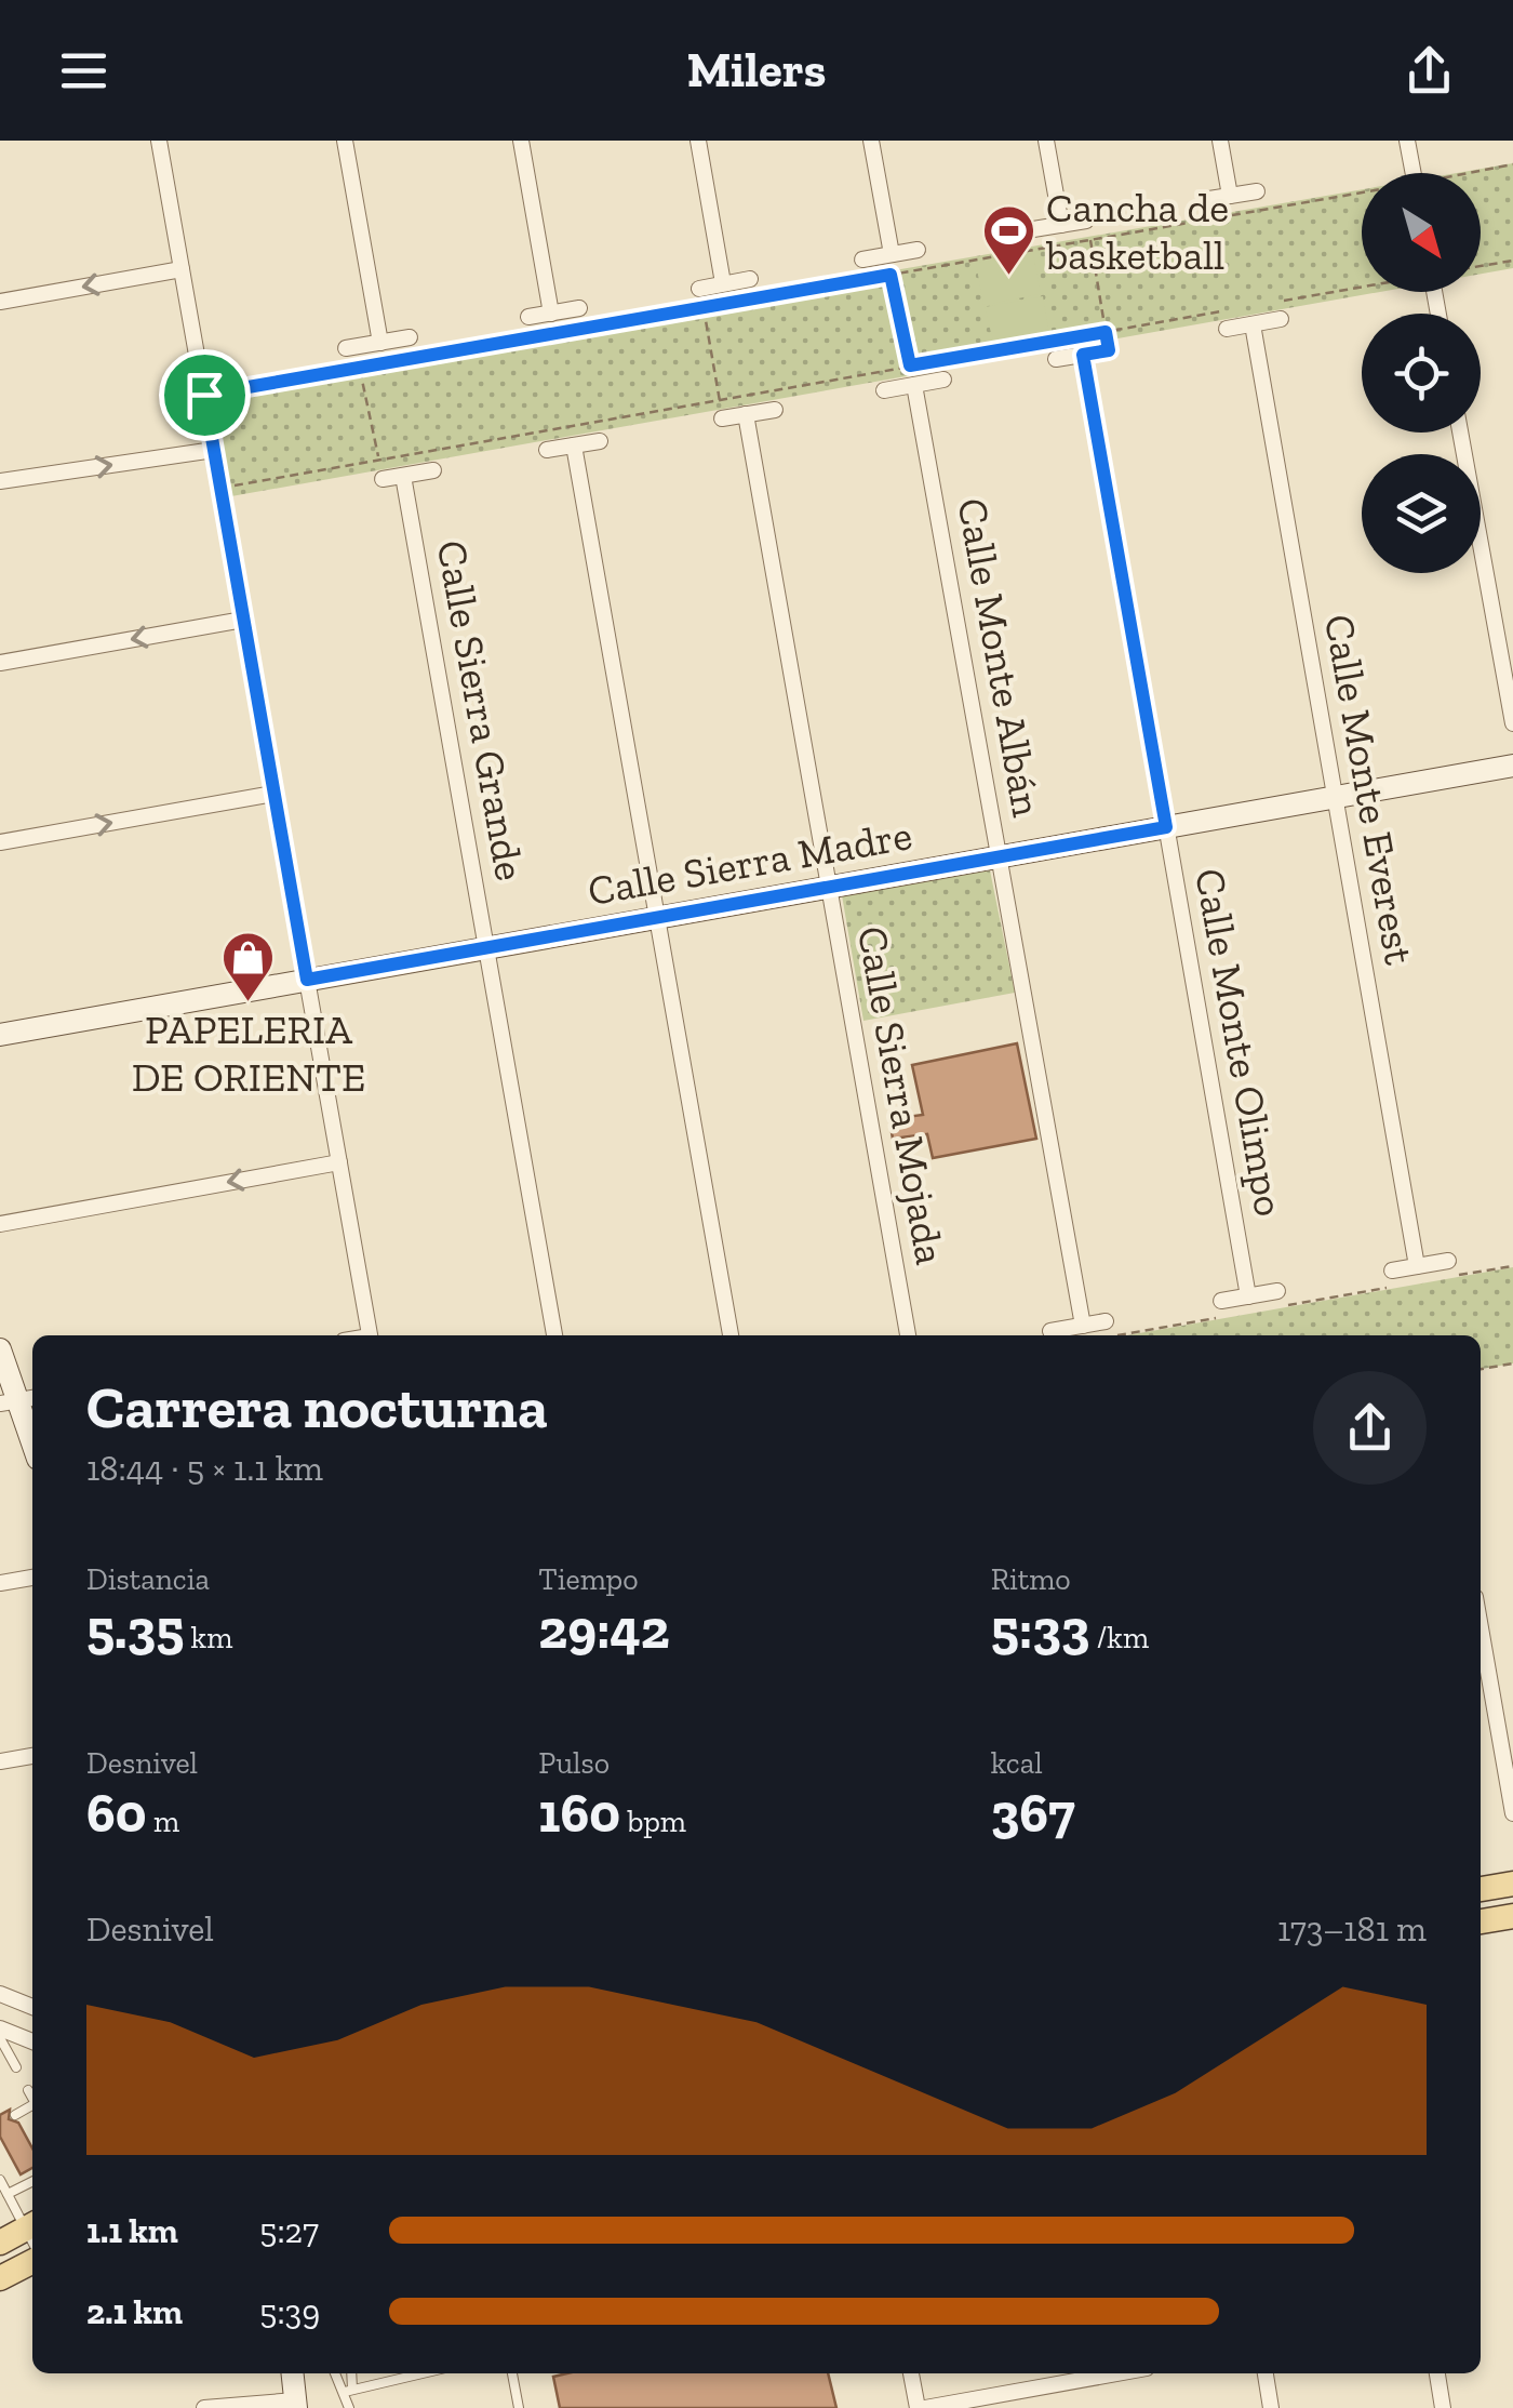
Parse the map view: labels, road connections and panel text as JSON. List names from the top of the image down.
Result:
{
  "streets": {
    "street": [
      "Calle Monte Albán",
      "Calle Sierra Grande",
      "Calle Monte Everest",
      "Calle Sierra Madre",
      "Calle Monte Olimpo",
      "Calle Sierra Mojada"
    ]
  },
  "crossings": [
    ["Calle Monte Albán", "Calle Sierra Madre"],
    ["Calle Sierra Grande", "Calle Sierra Madre"],
    ["Calle Monte Everest", "Calle Sierra Madre"],
    ["Calle Sierra Madre", "Calle Monte Olimpo"],
    ["Calle Sierra Madre", "Calle Sierra Mojada"]
  ],
  "places": {
    "sports": ["Cancha de basketball"],
    "shop": ["PAPELERIA DE ORIENTE"]
  },
  "north": "bottom right",
  "page": {
    "header": "Milers",
    "heading": ["Carrera nocturna", "18:44 · 5 × 1.1 km"],
    "stats": [
      ["Distancia", "5.35 km"],
      ["Tiempo", "29:42"],
      ["Ritmo", "5:33 /km"],
      ["Desnivel", "60 m"],
      ["Pulso", "160 bpm"],
      ["kcal", "367"]
    ],
    "chart": ["Desnivel", "173–181 m"],
    "list": [
      {
        "name": "1.1 km",
        "note": "5:27"
      },
      {
        "name": "2.1 km",
        "note": "5:39"
      }
    ]
  }
}
